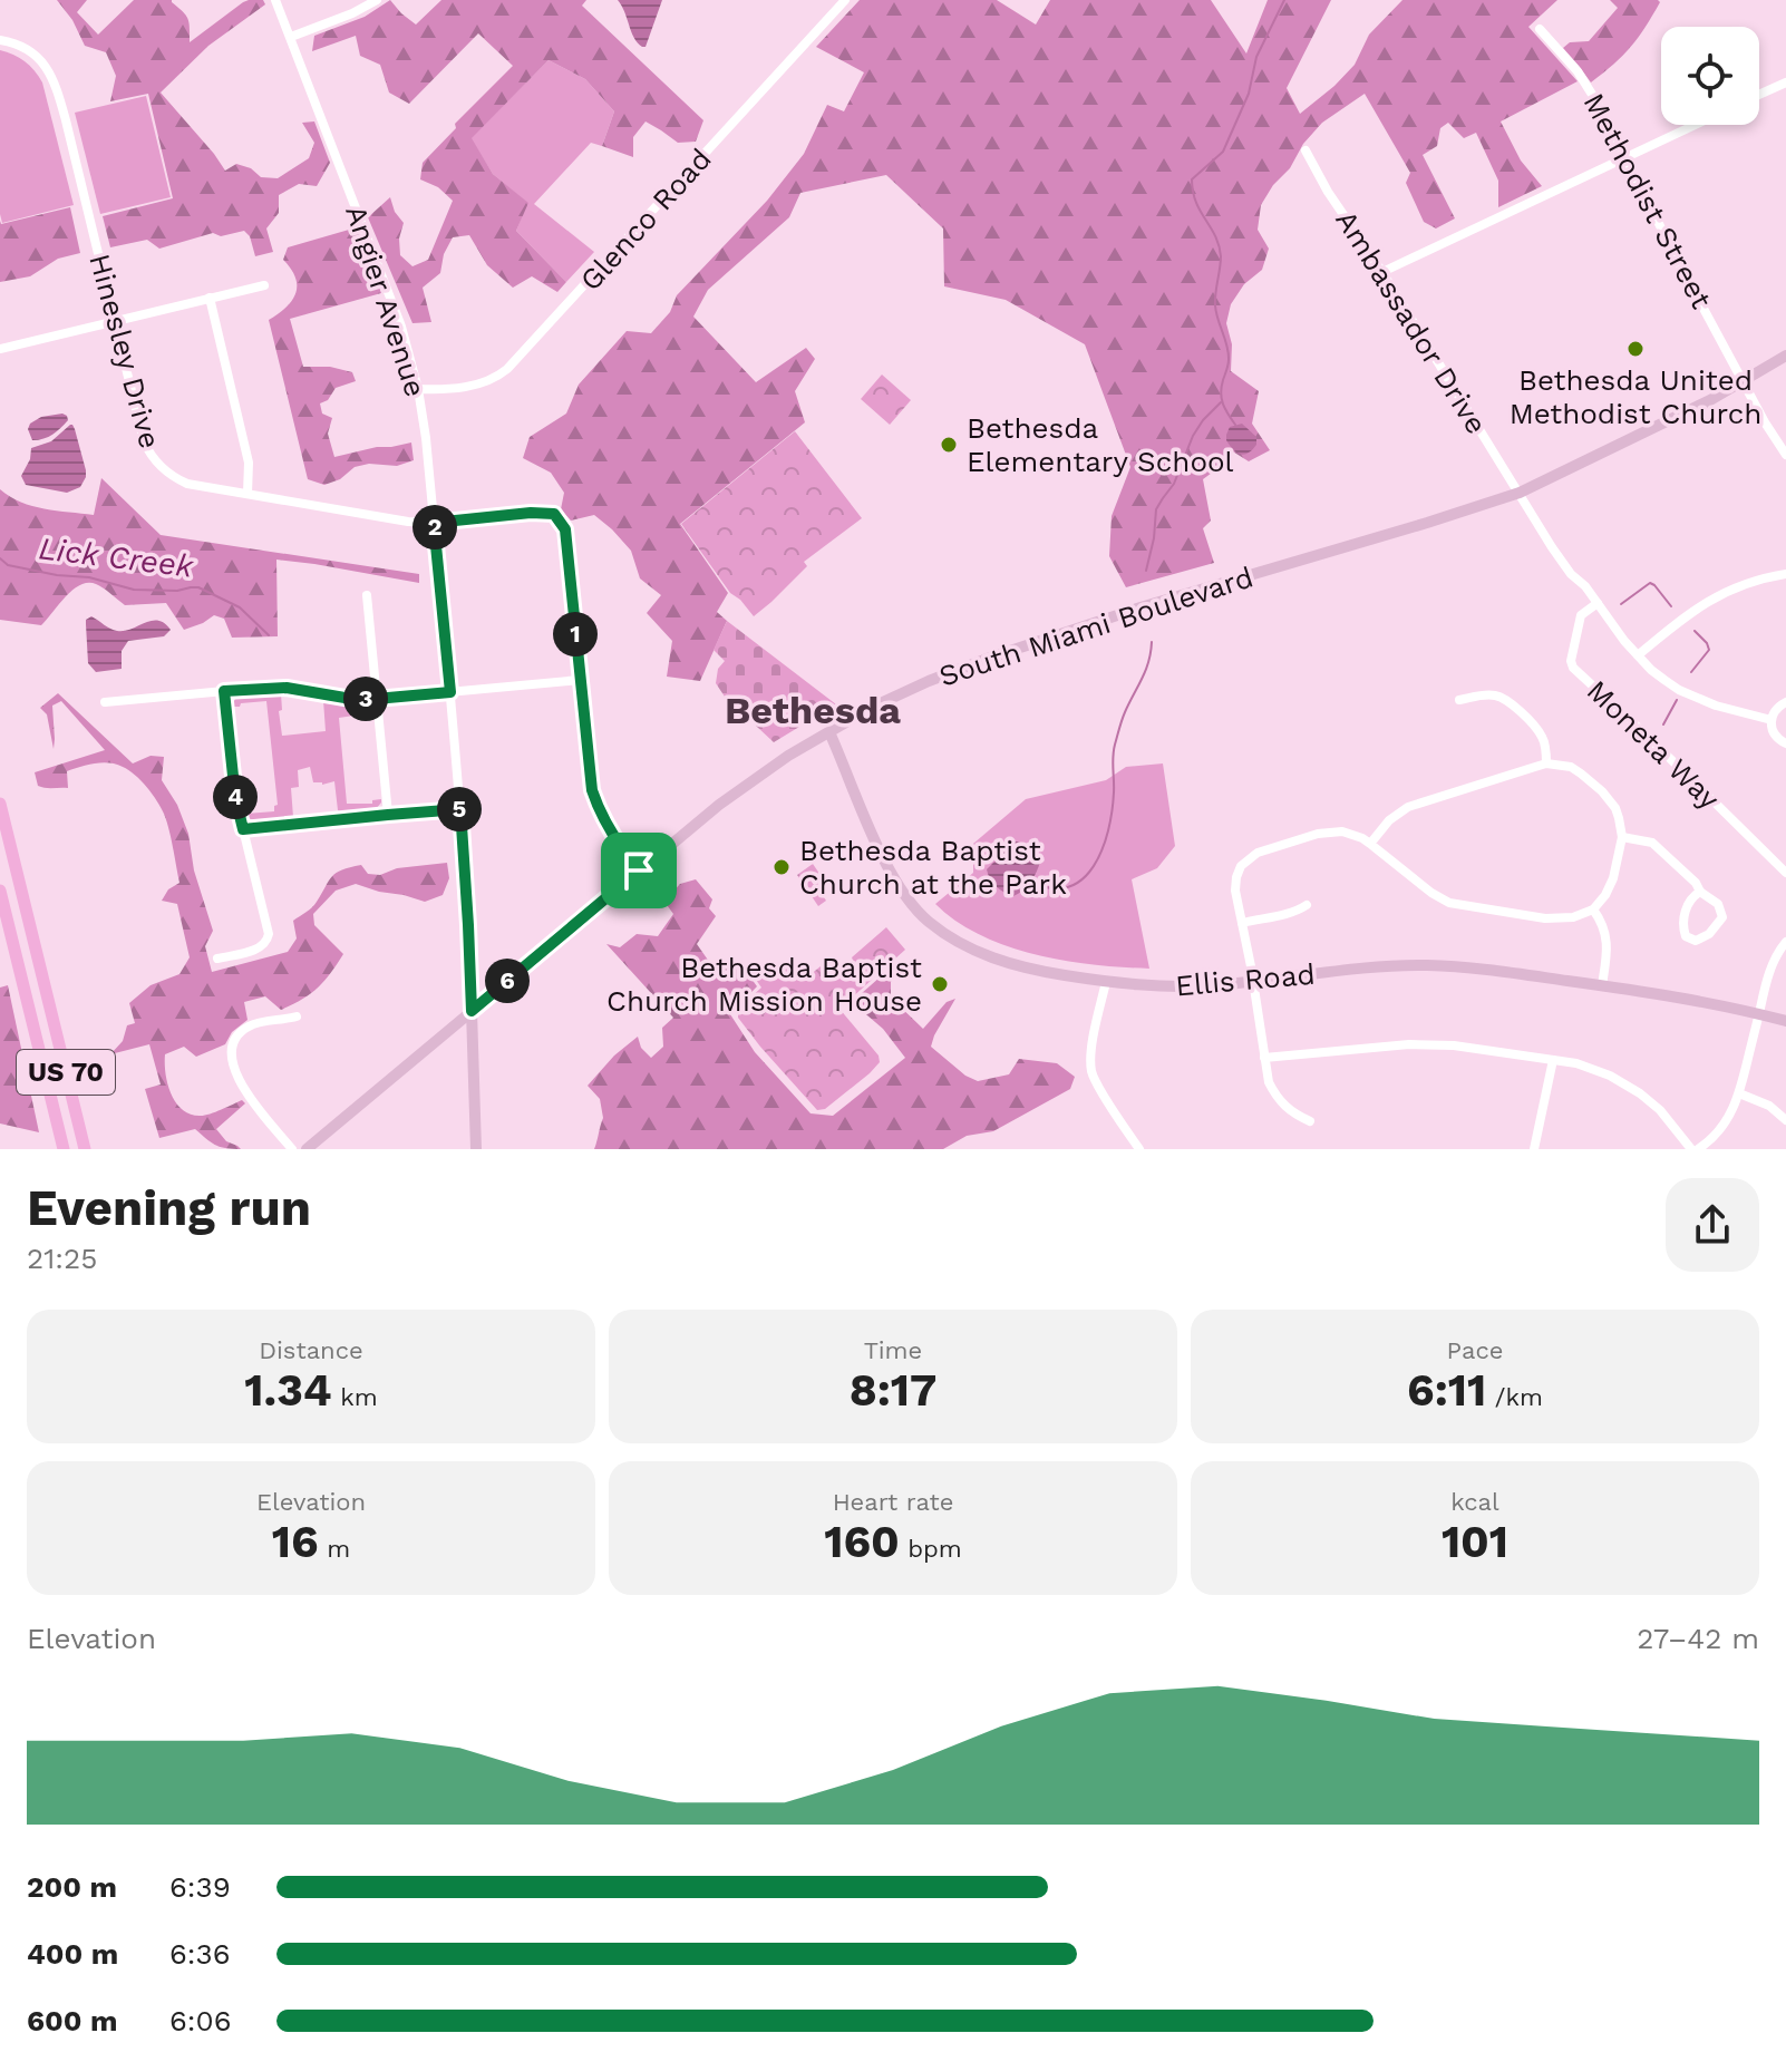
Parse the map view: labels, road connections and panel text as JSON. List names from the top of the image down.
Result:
{
  "streets": {
    "highway": ["US 70"],
    "main road": ["Angier Avenue", "South Miami Boulevard", "Ellis Road"],
    "street": [
      "Methodist Street",
      "Glenco Road",
      "Ambassador Drive",
      "Hinesley Drive",
      "Moneta Way"
    ]
  },
  "crossings": [
    ["Methodist Street", "South Miami Boulevard"],
    ["Glenco Road", "Angier Avenue"],
    ["Angier Avenue", "Hinesley Drive"],
    ["Angier Avenue", "South Miami Boulevard"],
    ["Ambassador Drive", "South Miami Boulevard"],
    ["Ambassador Drive", "Moneta Way"],
    ["South Miami Boulevard", "Ellis Road"]
  ],
  "districts": ["Bethesda"],
  "water": ["Lick Creek"],
  "places": [
    "Bethesda United Methodist Church",
    "Bethesda Elementary School",
    "Bethesda Baptist Church at the Park",
    "Bethesda Baptist Church Mission House"
  ],
  "page": {
    "pins": [
      "2",
      "1",
      "3",
      "4",
      "5",
      "6"
    ],
    "heading": ["Evening run", "21:25"],
    "stats": [
      ["Distance", "1.34 km"],
      ["Time", "8:17"],
      ["Pace", "6:11 /km"],
      ["Elevation", "16 m"],
      ["Heart rate", "160 bpm"],
      ["kcal", "101"]
    ],
    "chart": ["Elevation", "27–42 m"],
    "list": [
      {
        "name": "200 m",
        "note": "6:39"
      },
      {
        "name": "400 m",
        "note": "6:36"
      },
      {
        "name": "600 m",
        "note": "6:06"
      }
    ]
  }
}
